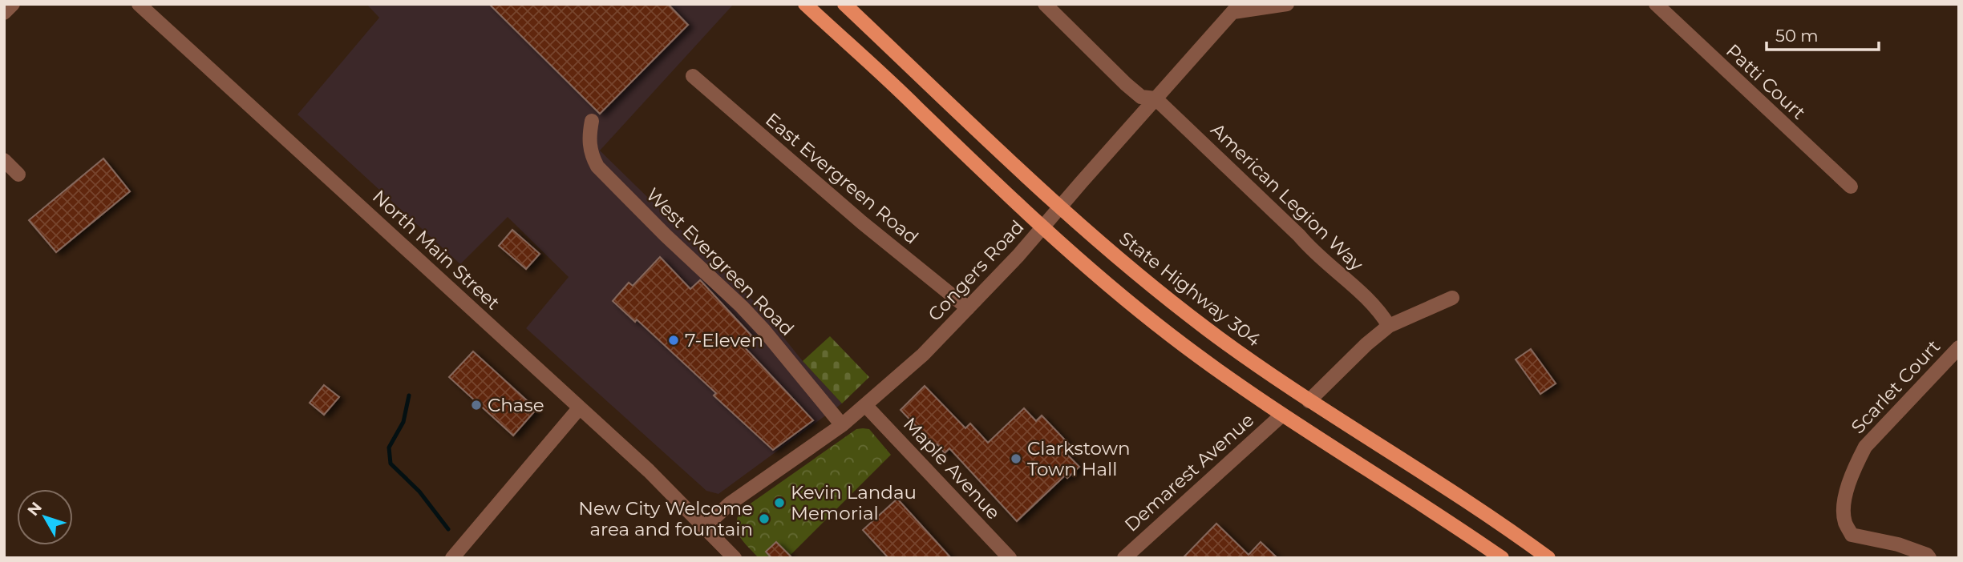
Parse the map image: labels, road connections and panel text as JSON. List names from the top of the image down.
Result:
{
  "streets": {
    "main road": ["State Highway 304"],
    "street": [
      "Patti Court",
      "East Evergreen Road",
      "American Legion Way",
      "North Main Street",
      "West Evergreen Road",
      "Congers Road",
      "Scarlet Court",
      "Maple Avenue",
      "Demarest Avenue"
    ]
  },
  "crossings": [
    ["East Evergreen Road", "Congers Road"],
    ["American Legion Way", "Congers Road"],
    ["North Main Street", "Congers Road"],
    ["West Evergreen Road", "Congers Road"],
    ["Congers Road", "State Highway 304"],
    ["Congers Road", "Maple Avenue"]
  ],
  "places": [
    "7-Eleven",
    "Chase",
    "Clarkstown Town Hall",
    "Kevin Landau Memorial",
    "New City Welcome area and fountain"
  ],
  "scale_bar": "50 m",
  "north": "top left"
}
